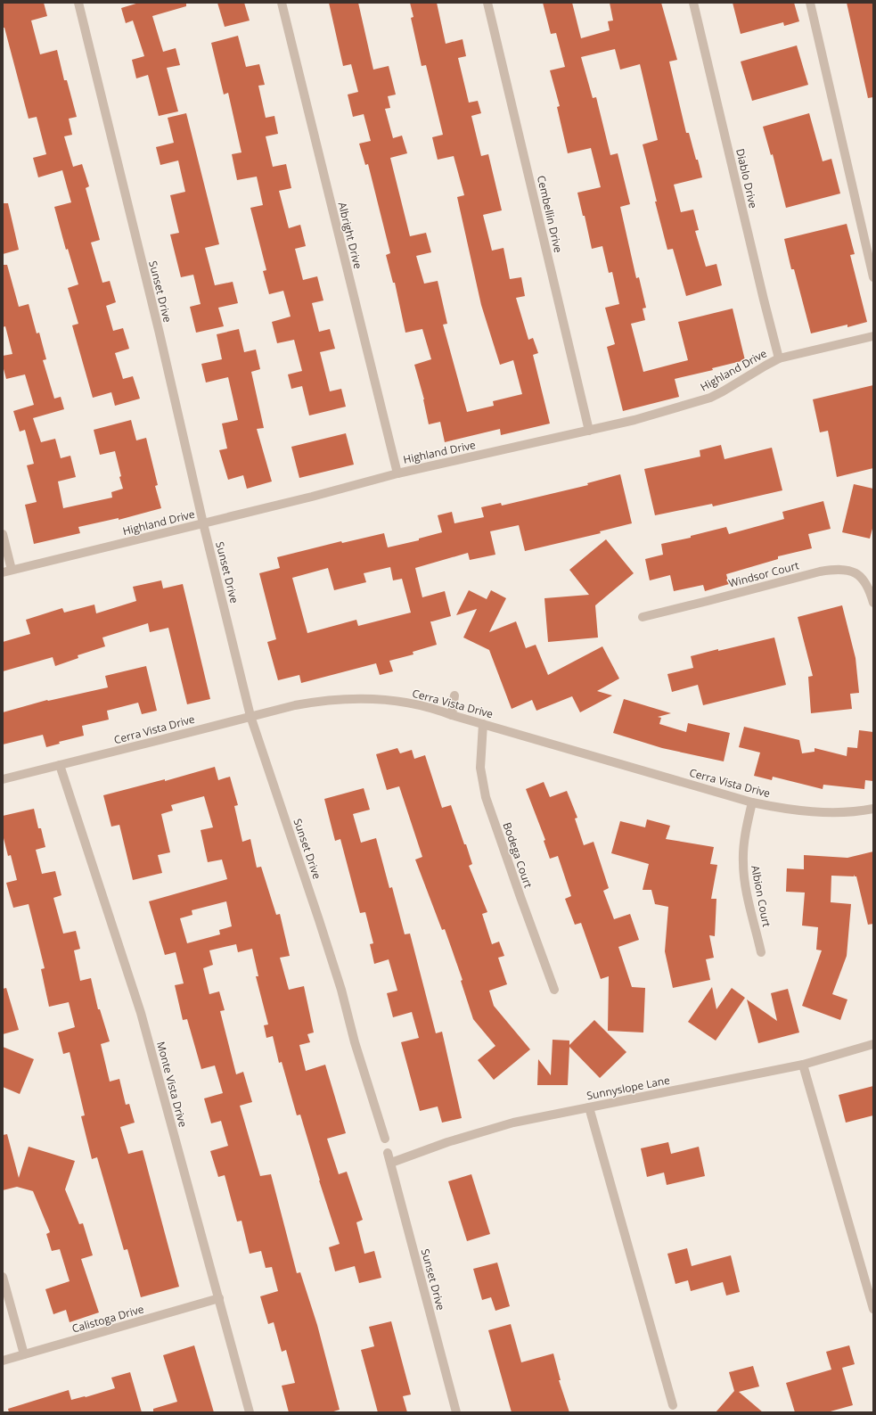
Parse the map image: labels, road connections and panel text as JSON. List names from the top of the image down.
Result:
{
  "streets": {
    "street": [
      "Diablo Drive",
      "Cembellin Drive",
      "Albright Drive",
      "Sunset Drive",
      "Highland Drive",
      "Windsor Court",
      "Cerra Vista Drive",
      "Bodega Court",
      "Albion Court",
      "Monte Vista Drive",
      "Sunnyslope Lane",
      "Calistoga Drive"
    ]
  },
  "crossings": [
    ["Diablo Drive", "Highland Drive"],
    ["Cembellin Drive", "Highland Drive"],
    ["Albright Drive", "Highland Drive"],
    ["Sunset Drive", "Highland Drive"],
    ["Sunset Drive", "Cerra Vista Drive"],
    ["Sunset Drive", "Sunnyslope Lane"],
    ["Cerra Vista Drive", "Bodega Court"],
    ["Cerra Vista Drive", "Albion Court"],
    ["Cerra Vista Drive", "Monte Vista Drive"],
    ["Monte Vista Drive", "Calistoga Drive"]
  ]
}
